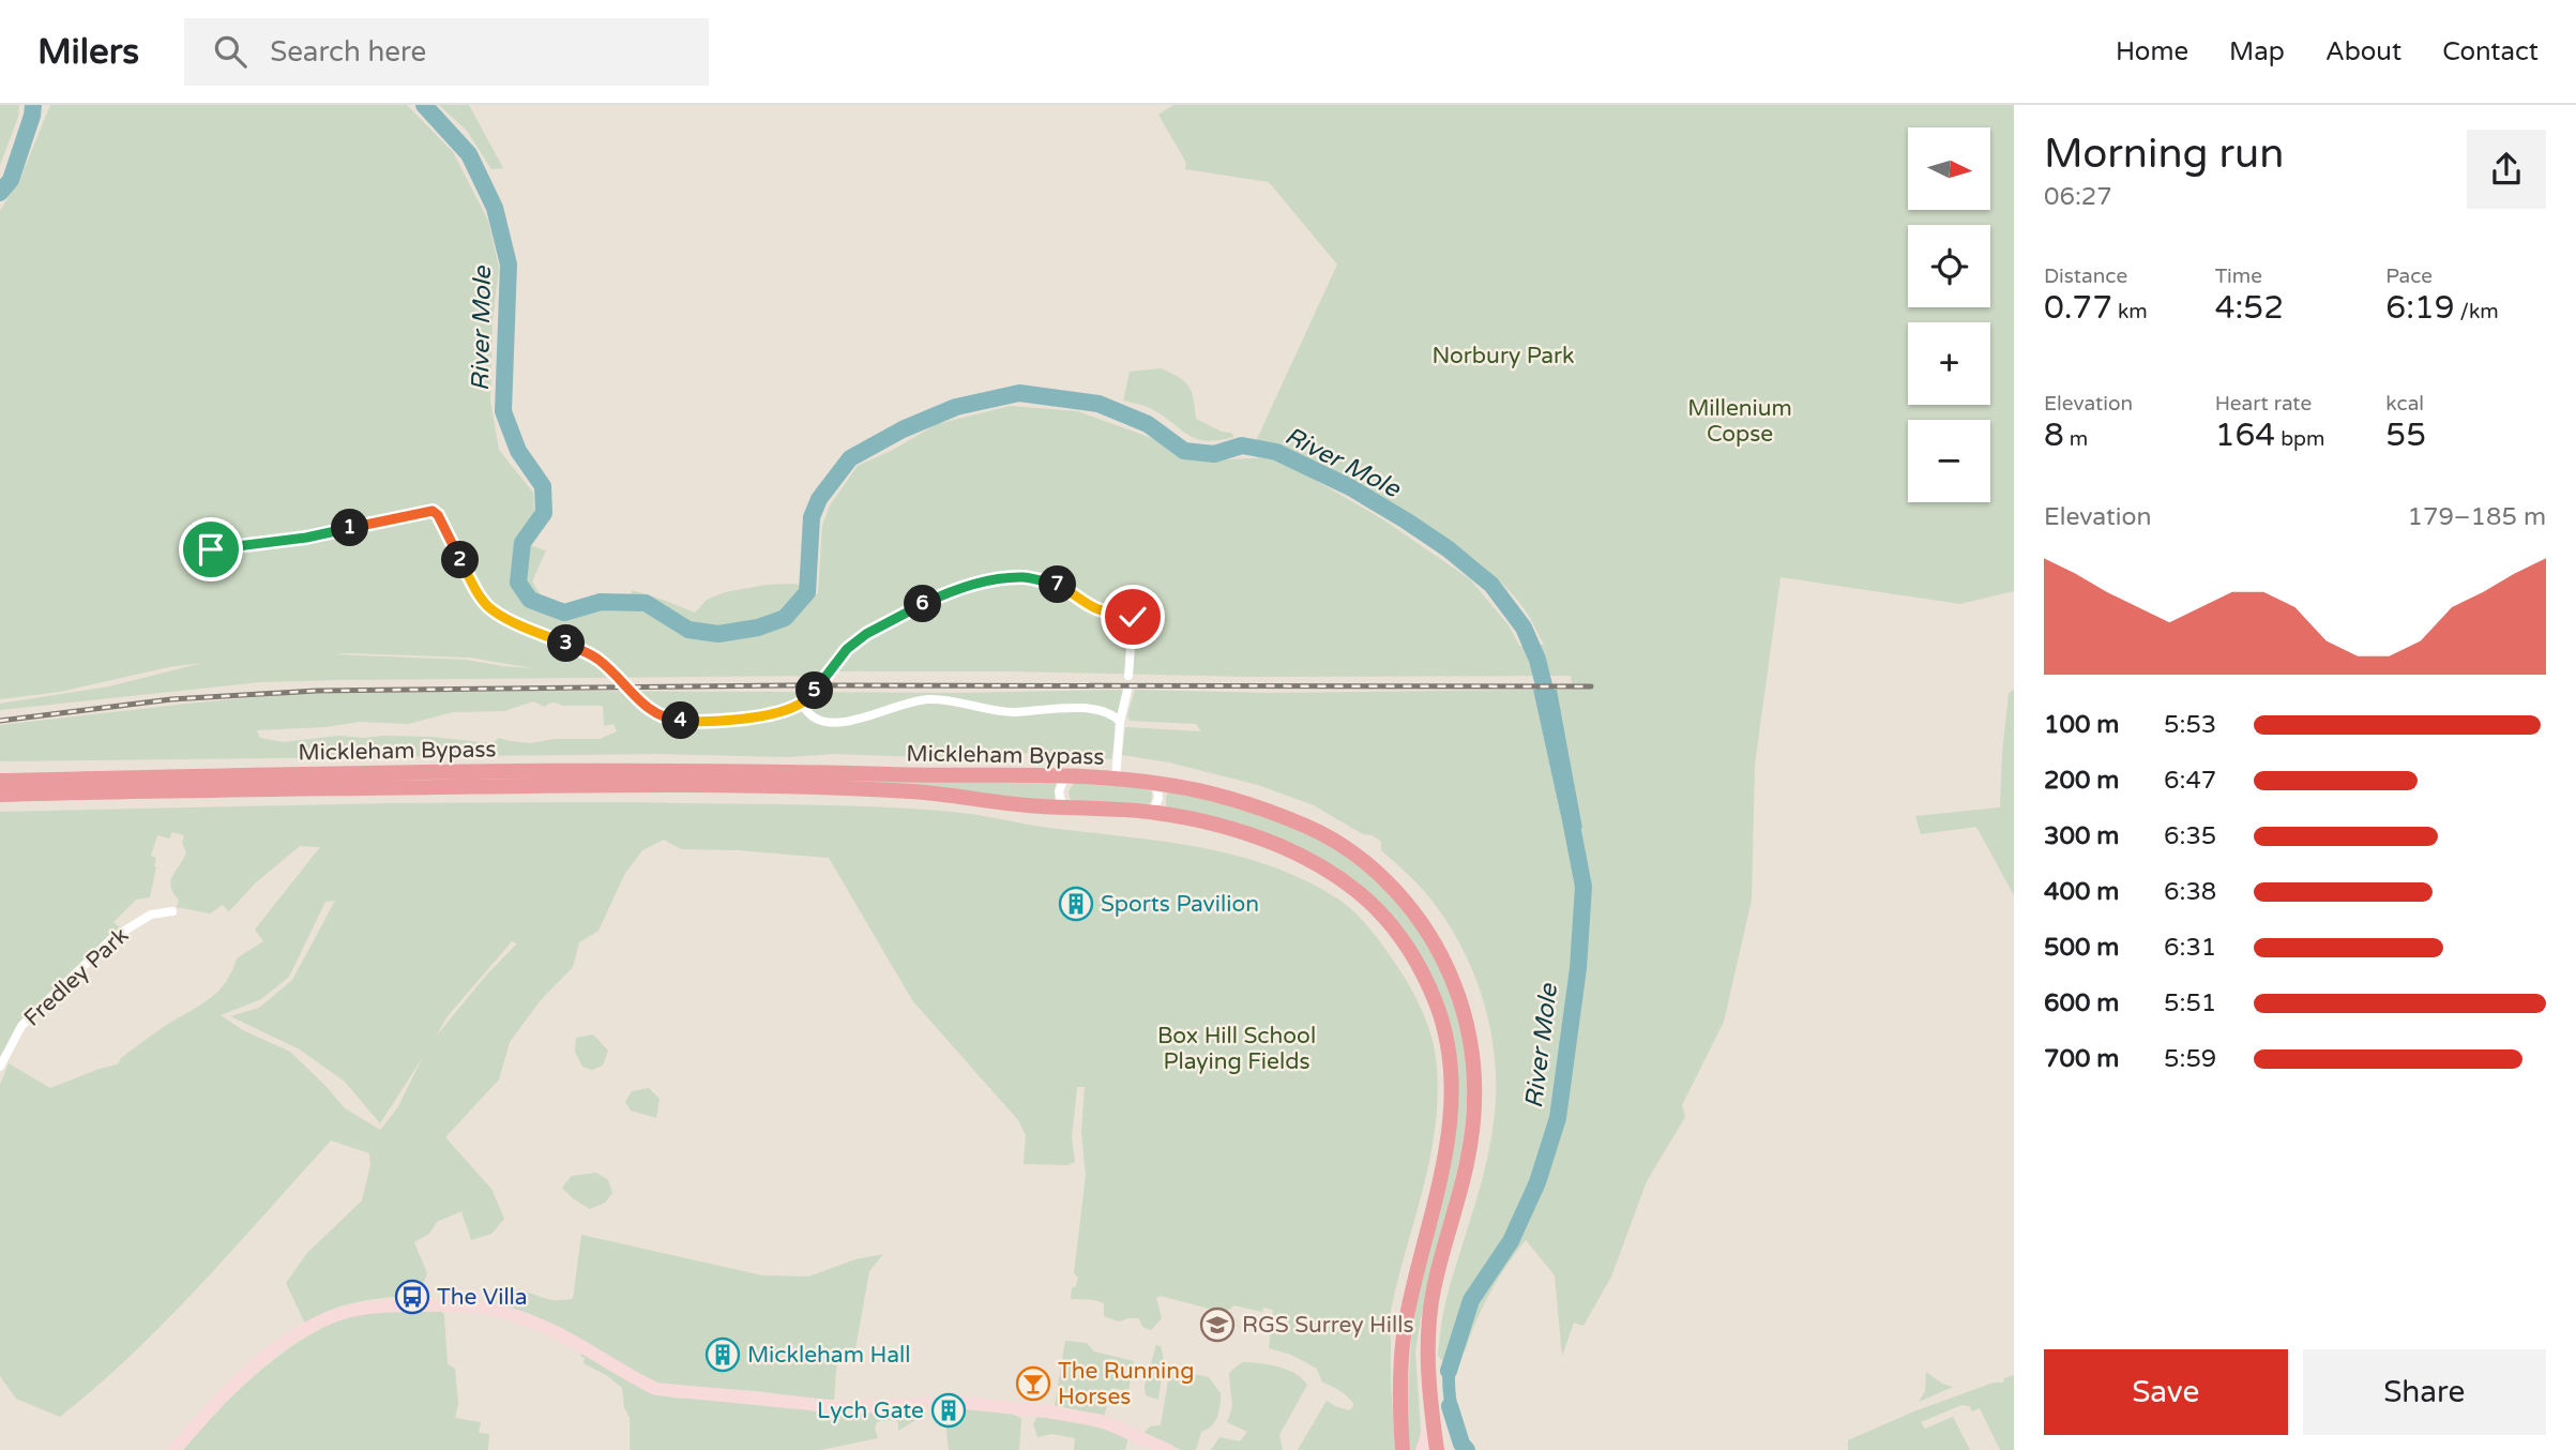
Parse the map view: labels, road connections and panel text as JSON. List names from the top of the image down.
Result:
{
  "streets": {
    "highway": ["Mickleham Bypass"],
    "street": ["Fredley Park"]
  },
  "water": ["River Mole"],
  "parks": ["Norbury Park", "Millenium Copse", "Box Hill School Playing Fields"],
  "places": {
    "building": ["Sports Pavilion", "Mickleham Hall", "Lych Gate"],
    "bus stop": ["The Villa"],
    "school or university": ["RGS Surrey Hills"],
    "bar": ["The Running Horses"]
  },
  "north": "right",
  "page": {
    "header": "Milers",
    "search": "Search here",
    "nav": [
      "Home",
      "Map",
      "About",
      "Contact"
    ],
    "heading": ["Morning run", "06:27"],
    "map_buttons": ["+", "−"],
    "stats": [
      ["Distance", "0.77 km"],
      ["Time", "4:52"],
      ["Pace", "6:19 /km"],
      ["Elevation", "8 m"],
      ["Heart rate", "164 bpm"],
      ["kcal", "55"]
    ],
    "chart": ["Elevation", "179–185 m"],
    "pins": [
      "1",
      "2",
      "7",
      "6",
      "3",
      "5",
      "4"
    ],
    "list": [
      {
        "name": "100 m",
        "note": "5:53"
      },
      {
        "name": "200 m",
        "note": "6:47"
      },
      {
        "name": "300 m",
        "note": "6:35"
      },
      {
        "name": "400 m",
        "note": "6:38"
      },
      {
        "name": "500 m",
        "note": "6:31"
      },
      {
        "name": "600 m",
        "note": "5:51"
      },
      {
        "name": "700 m",
        "note": "5:59"
      }
    ],
    "buttons": ["Save", "Share"]
  }
}
